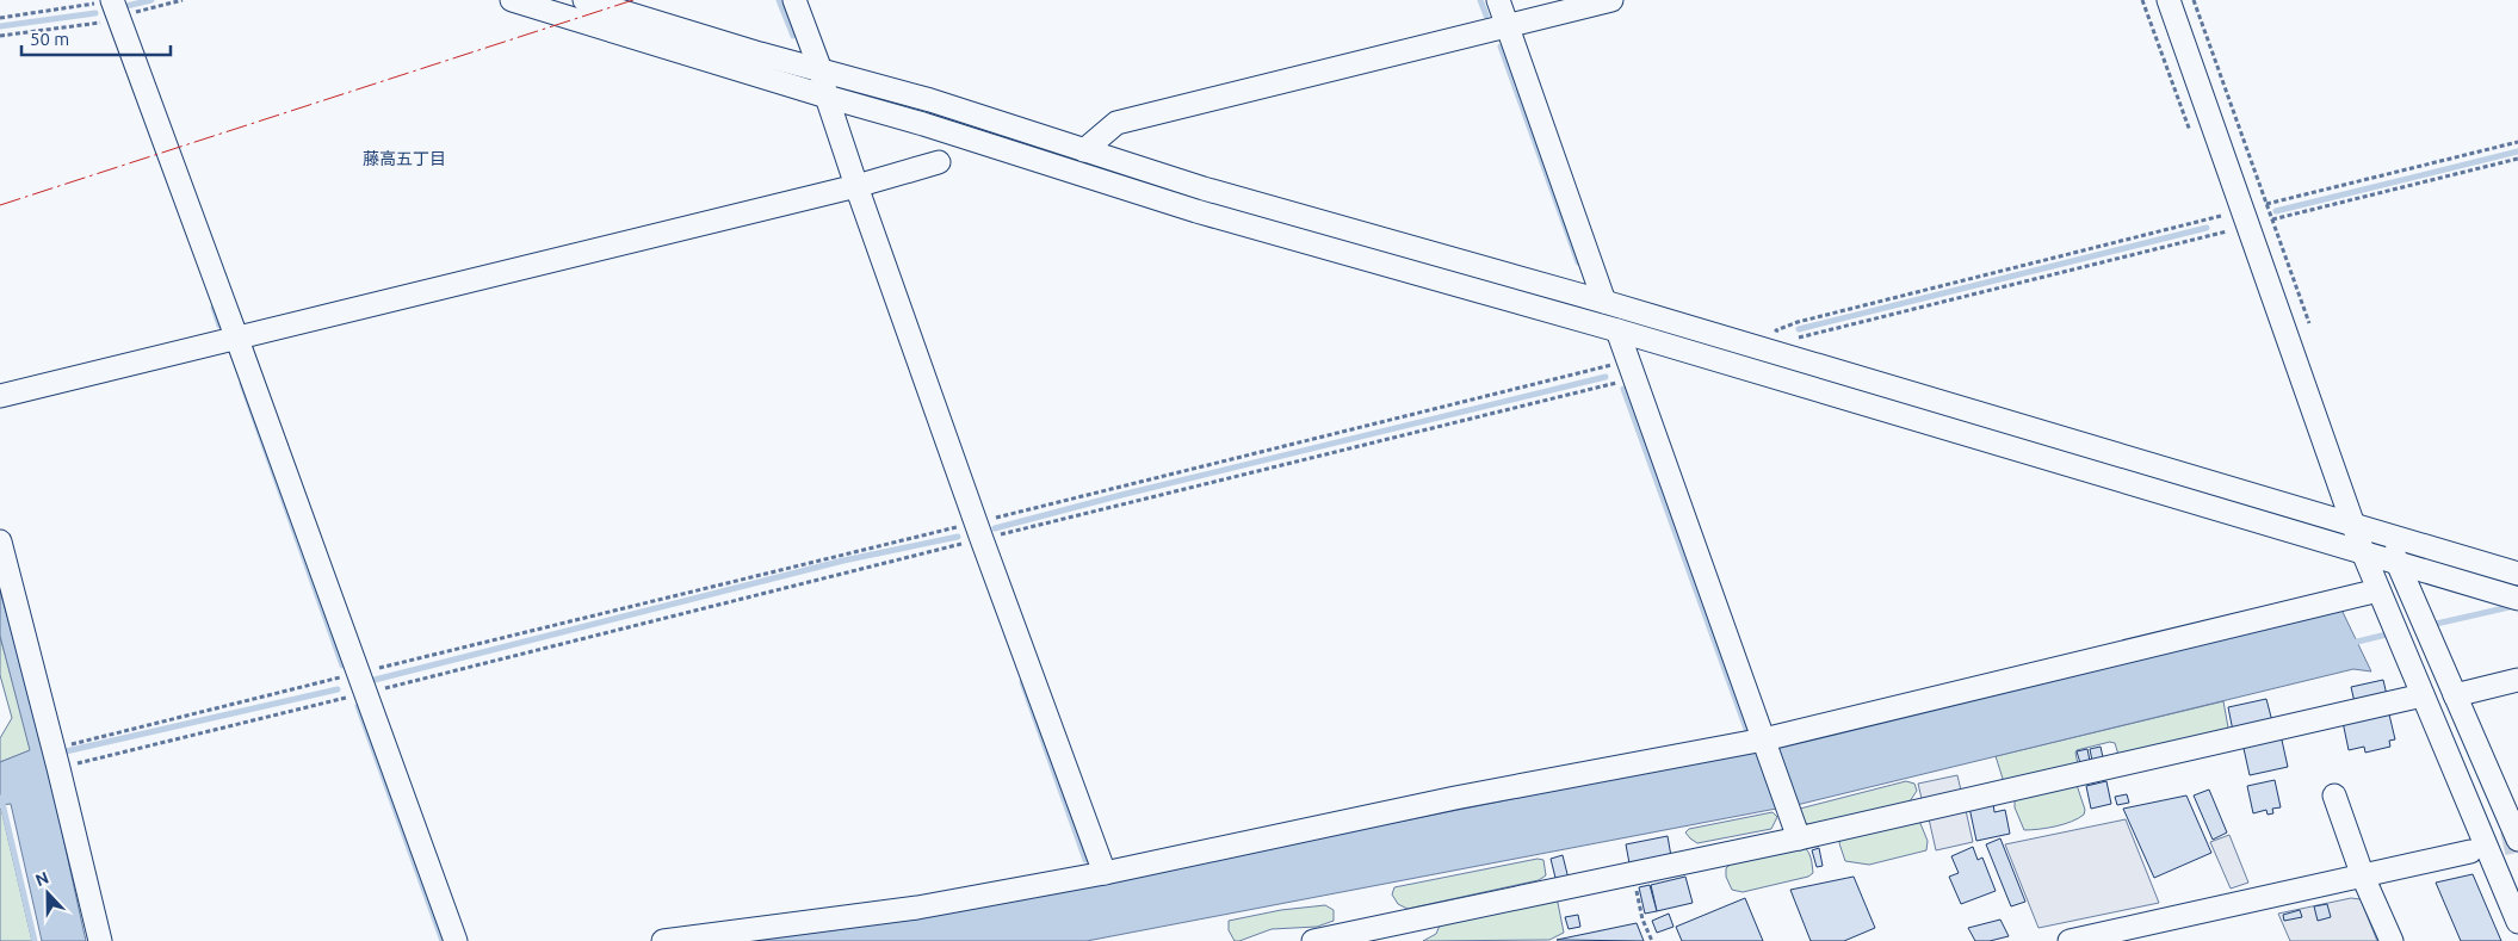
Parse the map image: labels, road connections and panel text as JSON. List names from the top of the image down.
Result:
{
  "districts": ["藤高五丁目"],
  "scale_bar": "50 m",
  "north": "top"
}
